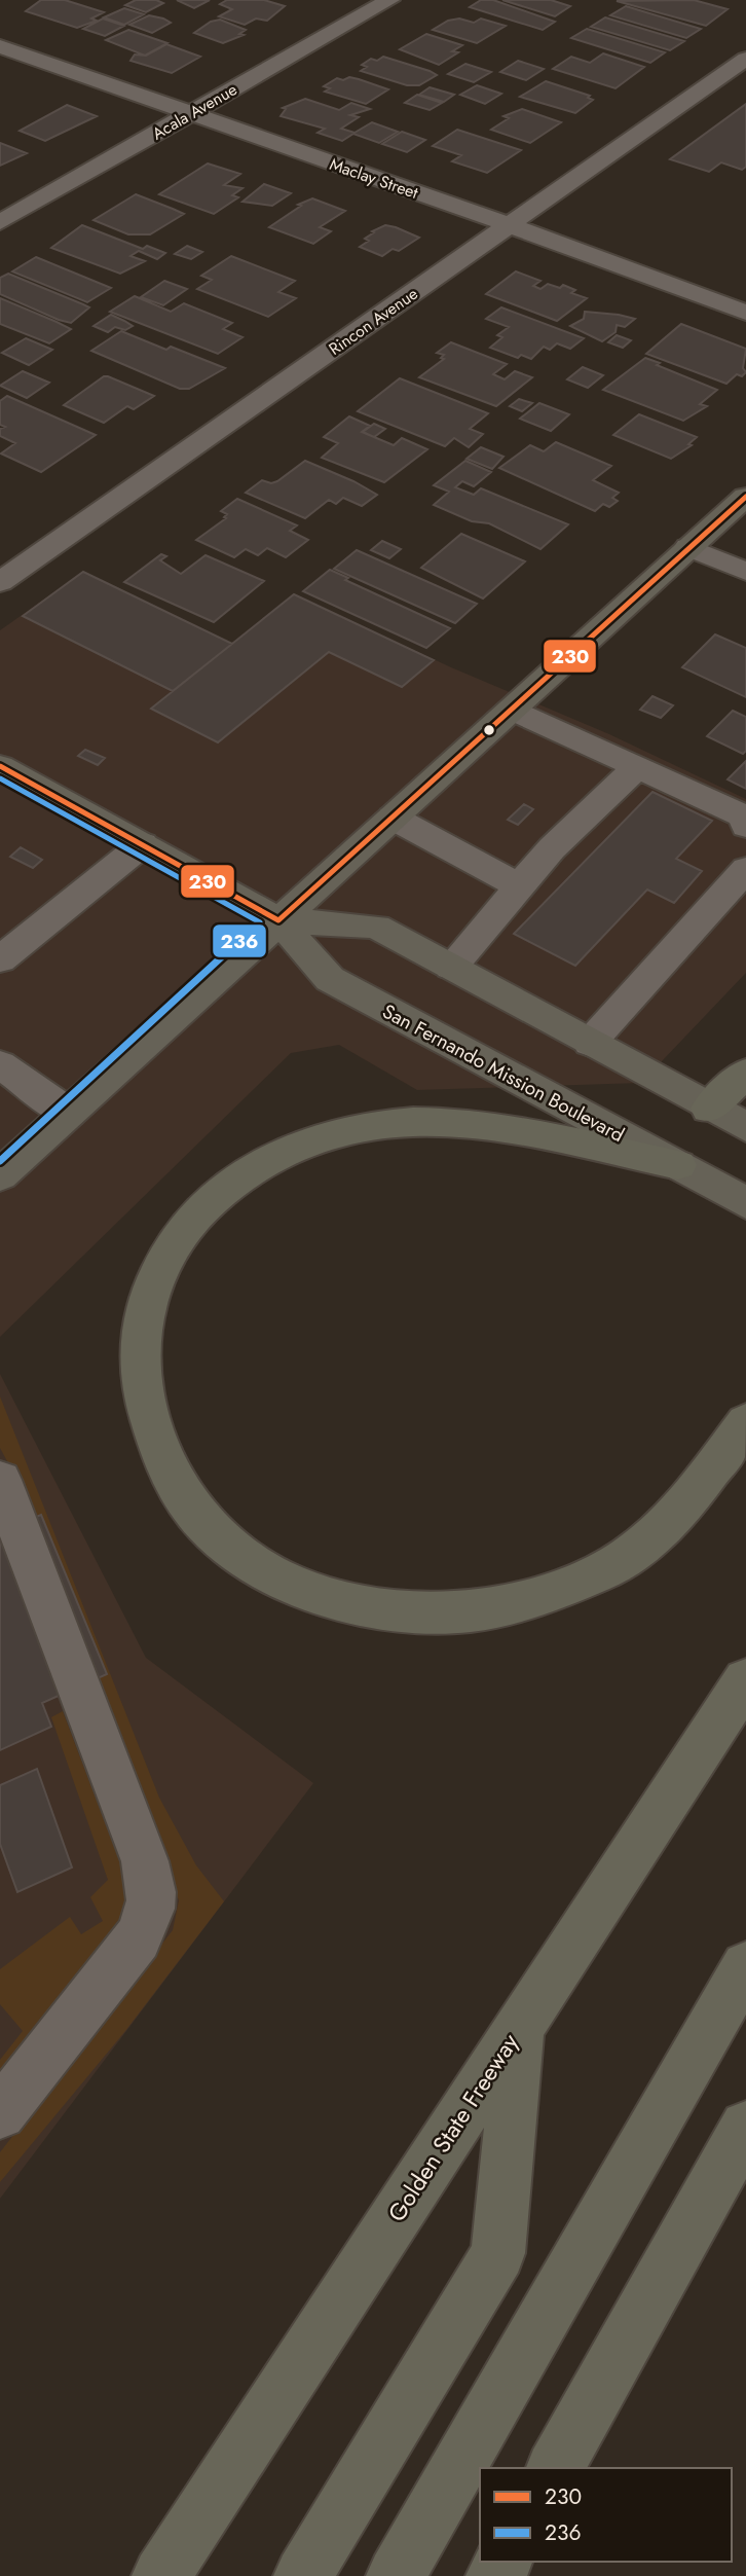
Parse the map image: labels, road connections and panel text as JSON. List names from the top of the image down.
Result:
{
  "streets": {
    "highway": ["Golden State Freeway"],
    "main road": ["San Fernando Mission Boulevard"],
    "street": ["Acala Avenue", "Maclay Street", "Rincon Avenue"]
  },
  "crossings": [
    ["Acala Avenue", "Maclay Street"],
    ["Maclay Street", "Rincon Avenue"]
  ],
  "lines": ["transit line 230", "transit line 236"],
  "legend": ["230", "236"]
}
